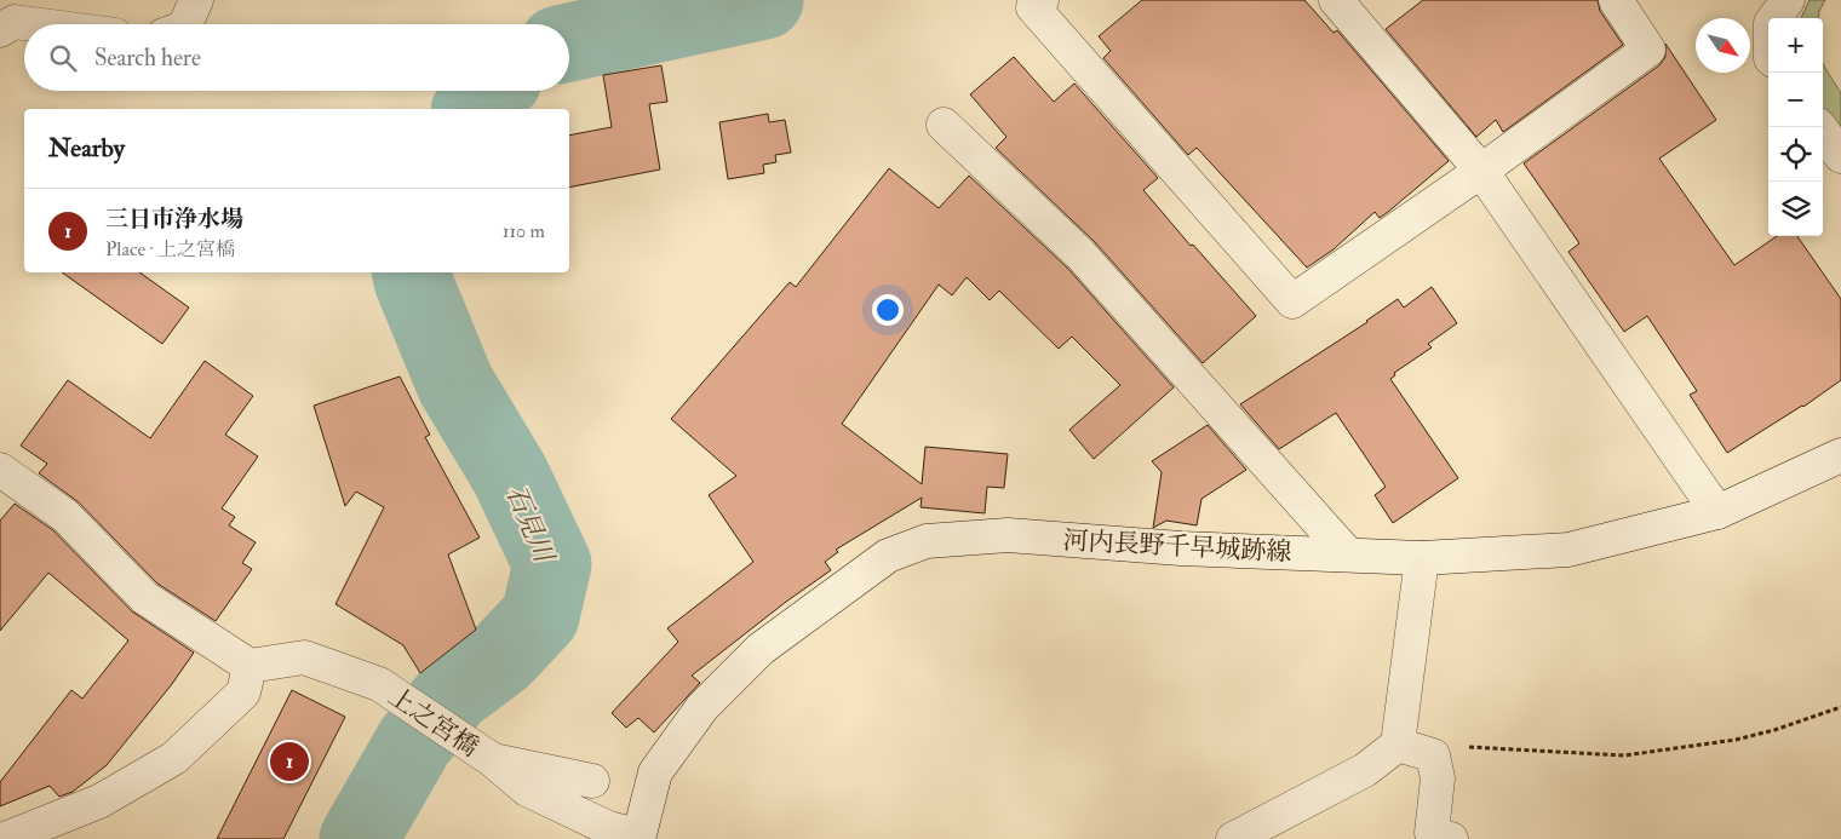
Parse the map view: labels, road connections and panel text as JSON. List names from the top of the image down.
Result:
{
  "streets": {
    "street": ["河内長野千早城跡線", "上之宮橋"]
  },
  "water": ["石見川"],
  "north": "bottom right",
  "page": {
    "map_buttons": ["+", "−"],
    "search": "Search here",
    "heading": "Nearby",
    "list": [
      {
        "mark": "1",
        "name": "三日市浄水場",
        "note": "Place · 上之宮橋",
        "value": "110 m"
      }
    ],
    "pins": "1"
  }
}
